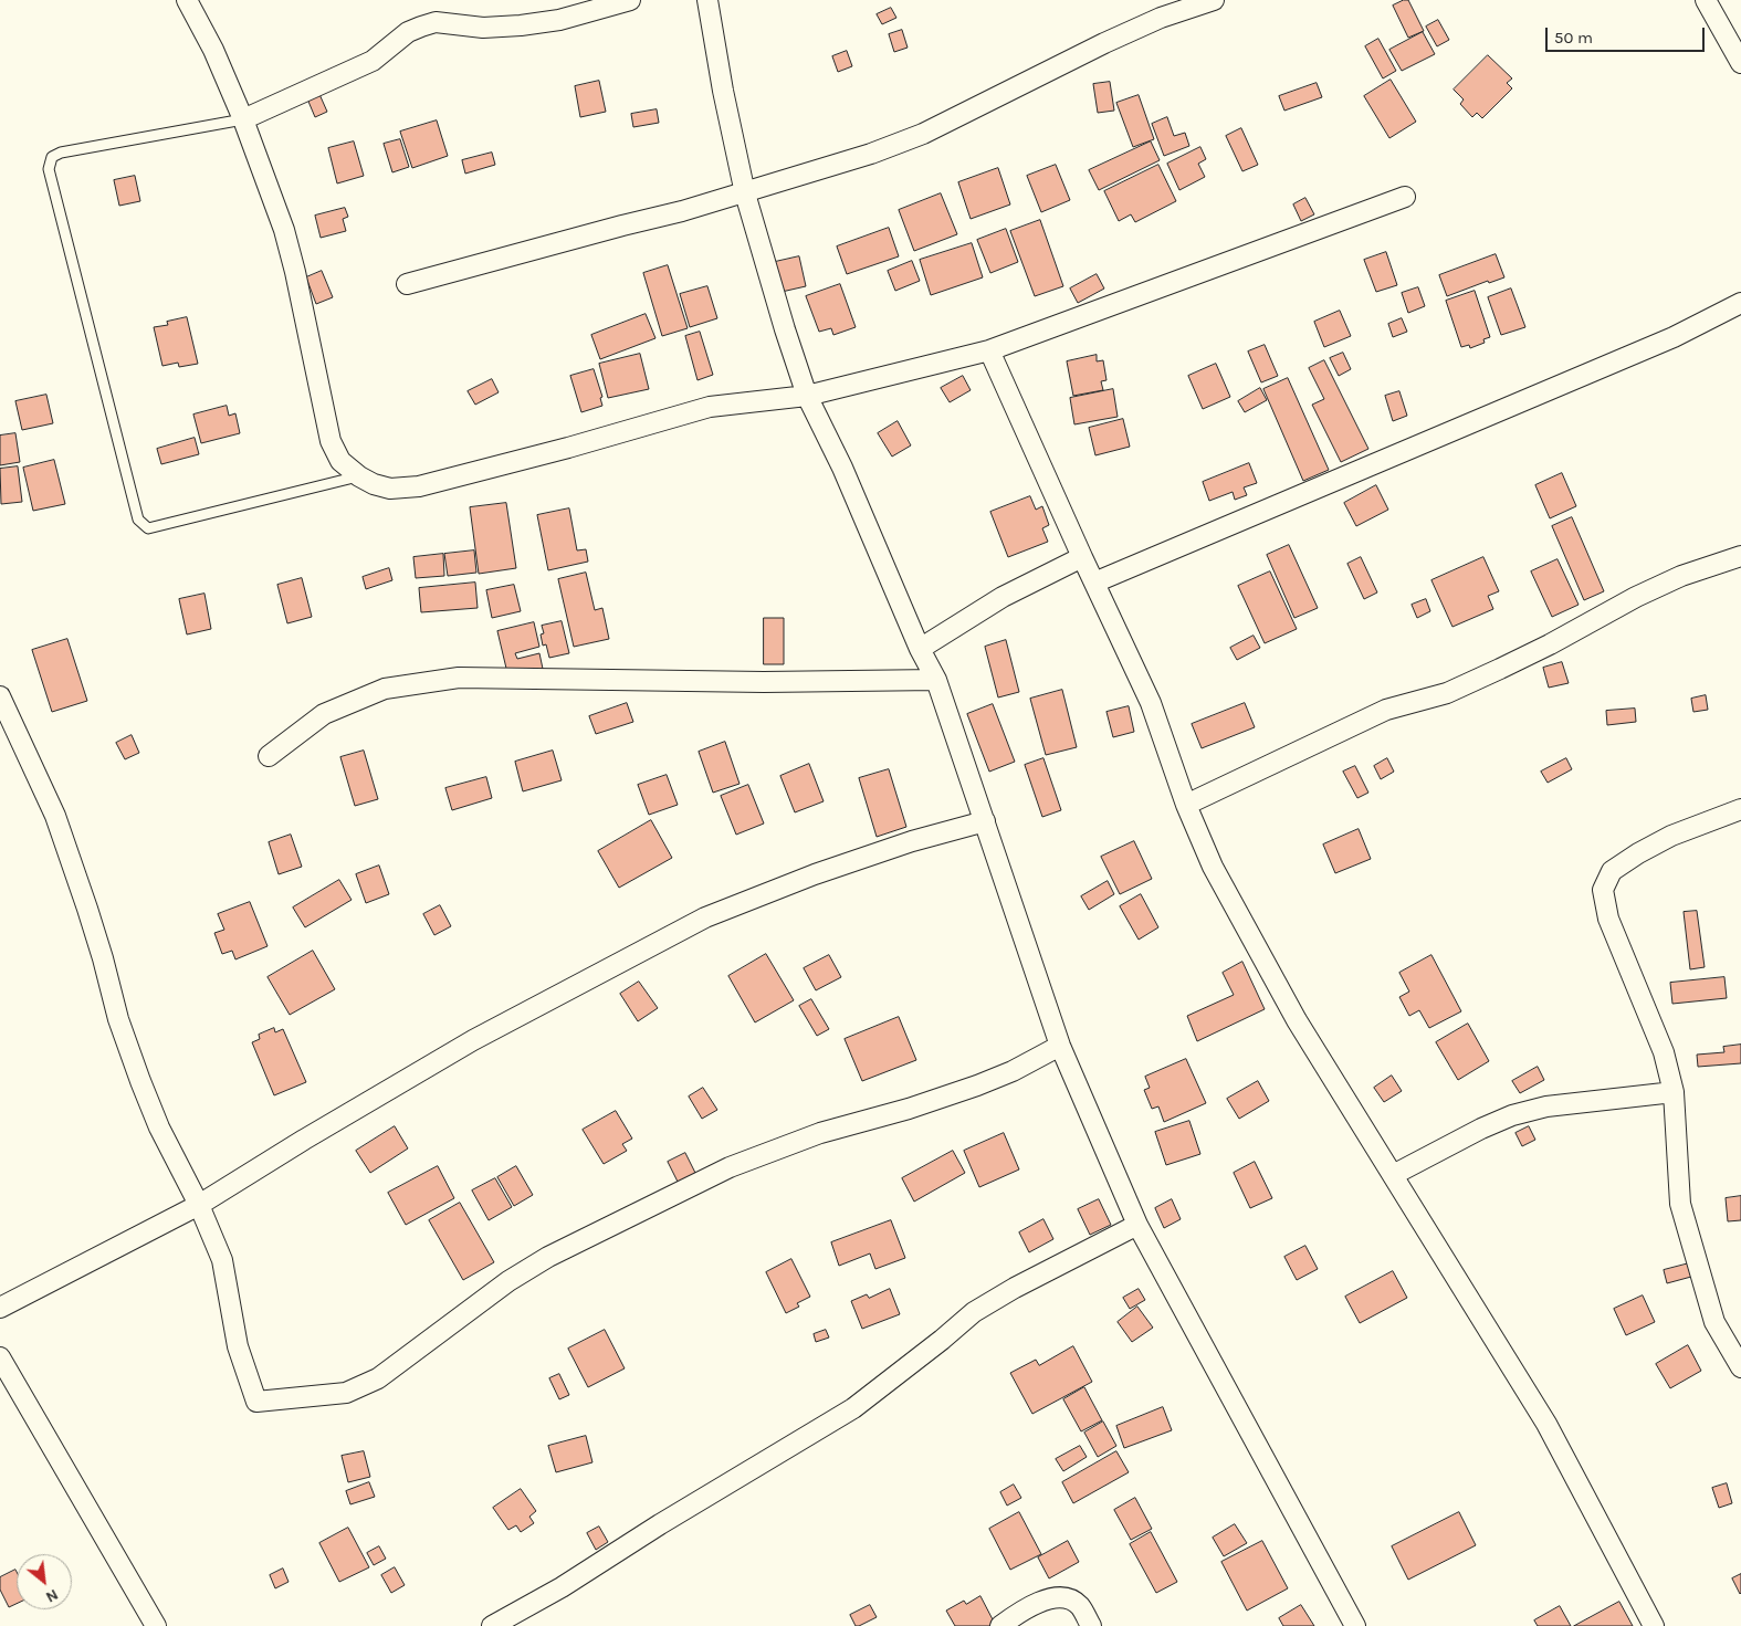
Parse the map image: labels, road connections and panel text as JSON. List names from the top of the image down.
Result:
{
  "scale_bar": "50 m",
  "north": "bottom right"
}
